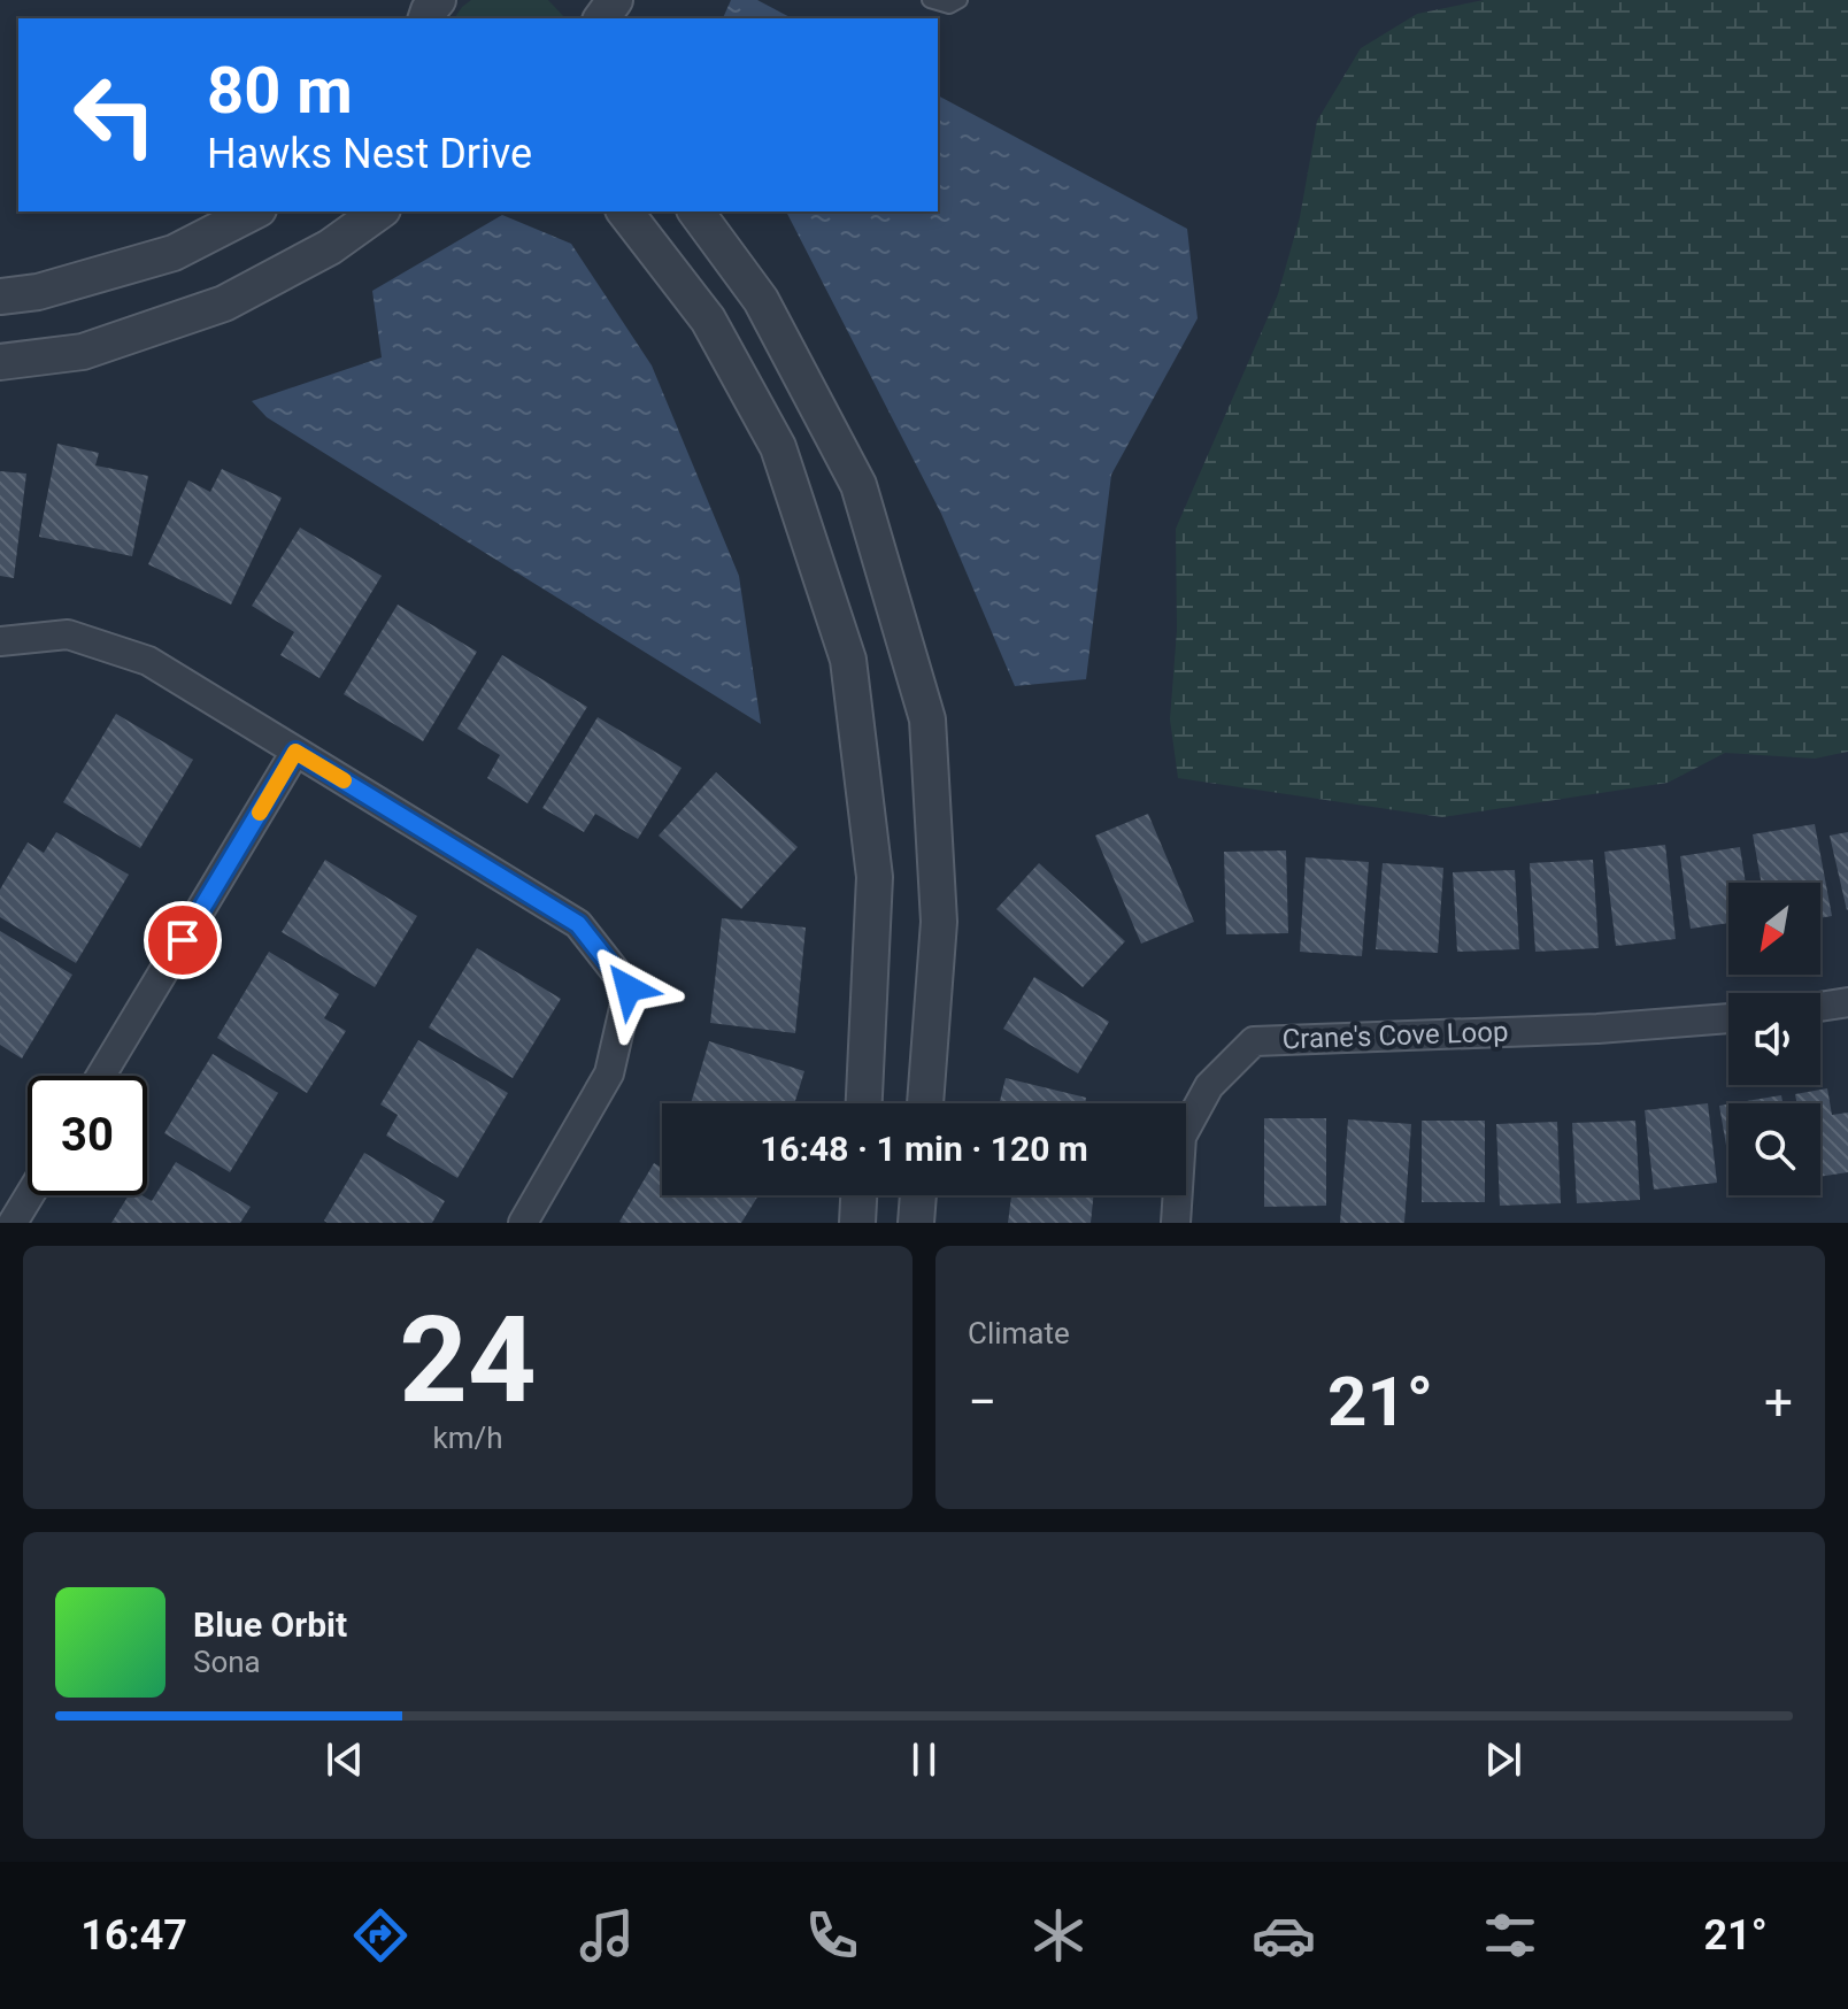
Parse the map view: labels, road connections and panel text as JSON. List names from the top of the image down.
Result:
{
  "streets": {
    "street": ["Crane's Cove Loop"]
  },
  "north": "bottom left",
  "page": {
    "turn": ["80 m", "Hawks Nest Drive"],
    "limit": "30",
    "trip": "16:48 · 1 min · 120 m",
    "tile": [
      ["24", "km/h"],
      "Climate"
    ],
    "heat": ["−", "21°", "+"],
    "song": ["Blue Orbit", "Sona"],
    "tabs": ["16:47", "21°"]
  }
}
